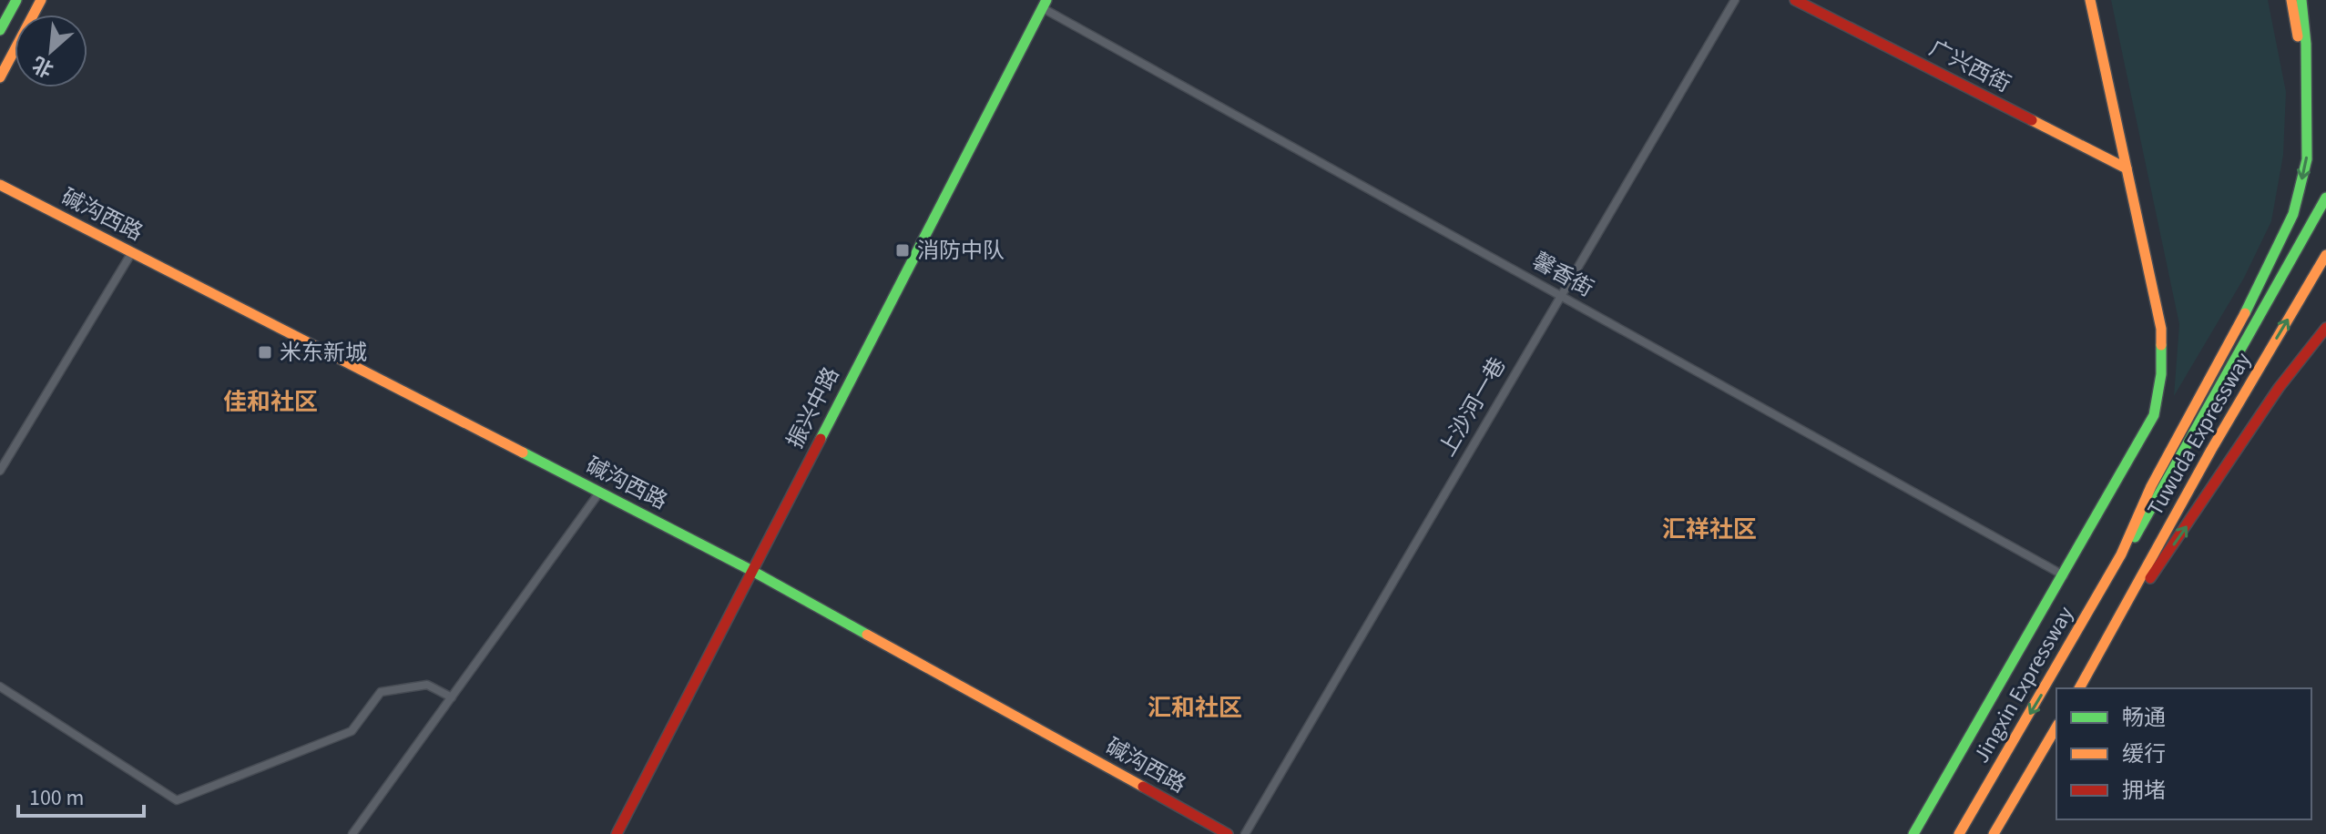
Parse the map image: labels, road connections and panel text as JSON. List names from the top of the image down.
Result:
{
  "streets": {
    "main road": [
      "广兴西街",
      "碱沟西路",
      "振兴中路",
      "Tuwuda Expressway",
      "Jingxin Expressway"
    ],
    "street": ["馨香街", "上沙河一巷"]
  },
  "crossings": [
    ["碱沟西路", "振兴中路"],
    ["馨香街", "上沙河一巷"],
    ["馨香街", "振兴中路"],
    ["Tuwuda Expressway", "Jingxin Expressway"]
  ],
  "districts": ["佳和社区", "汇祥社区", "汇和社区"],
  "places": {
    "transit": ["消防中队", "米东新城"]
  },
  "legend": ["畅通", "缓行", "拥堵"],
  "scale_bar": "100 m",
  "north": "bottom left"
}
